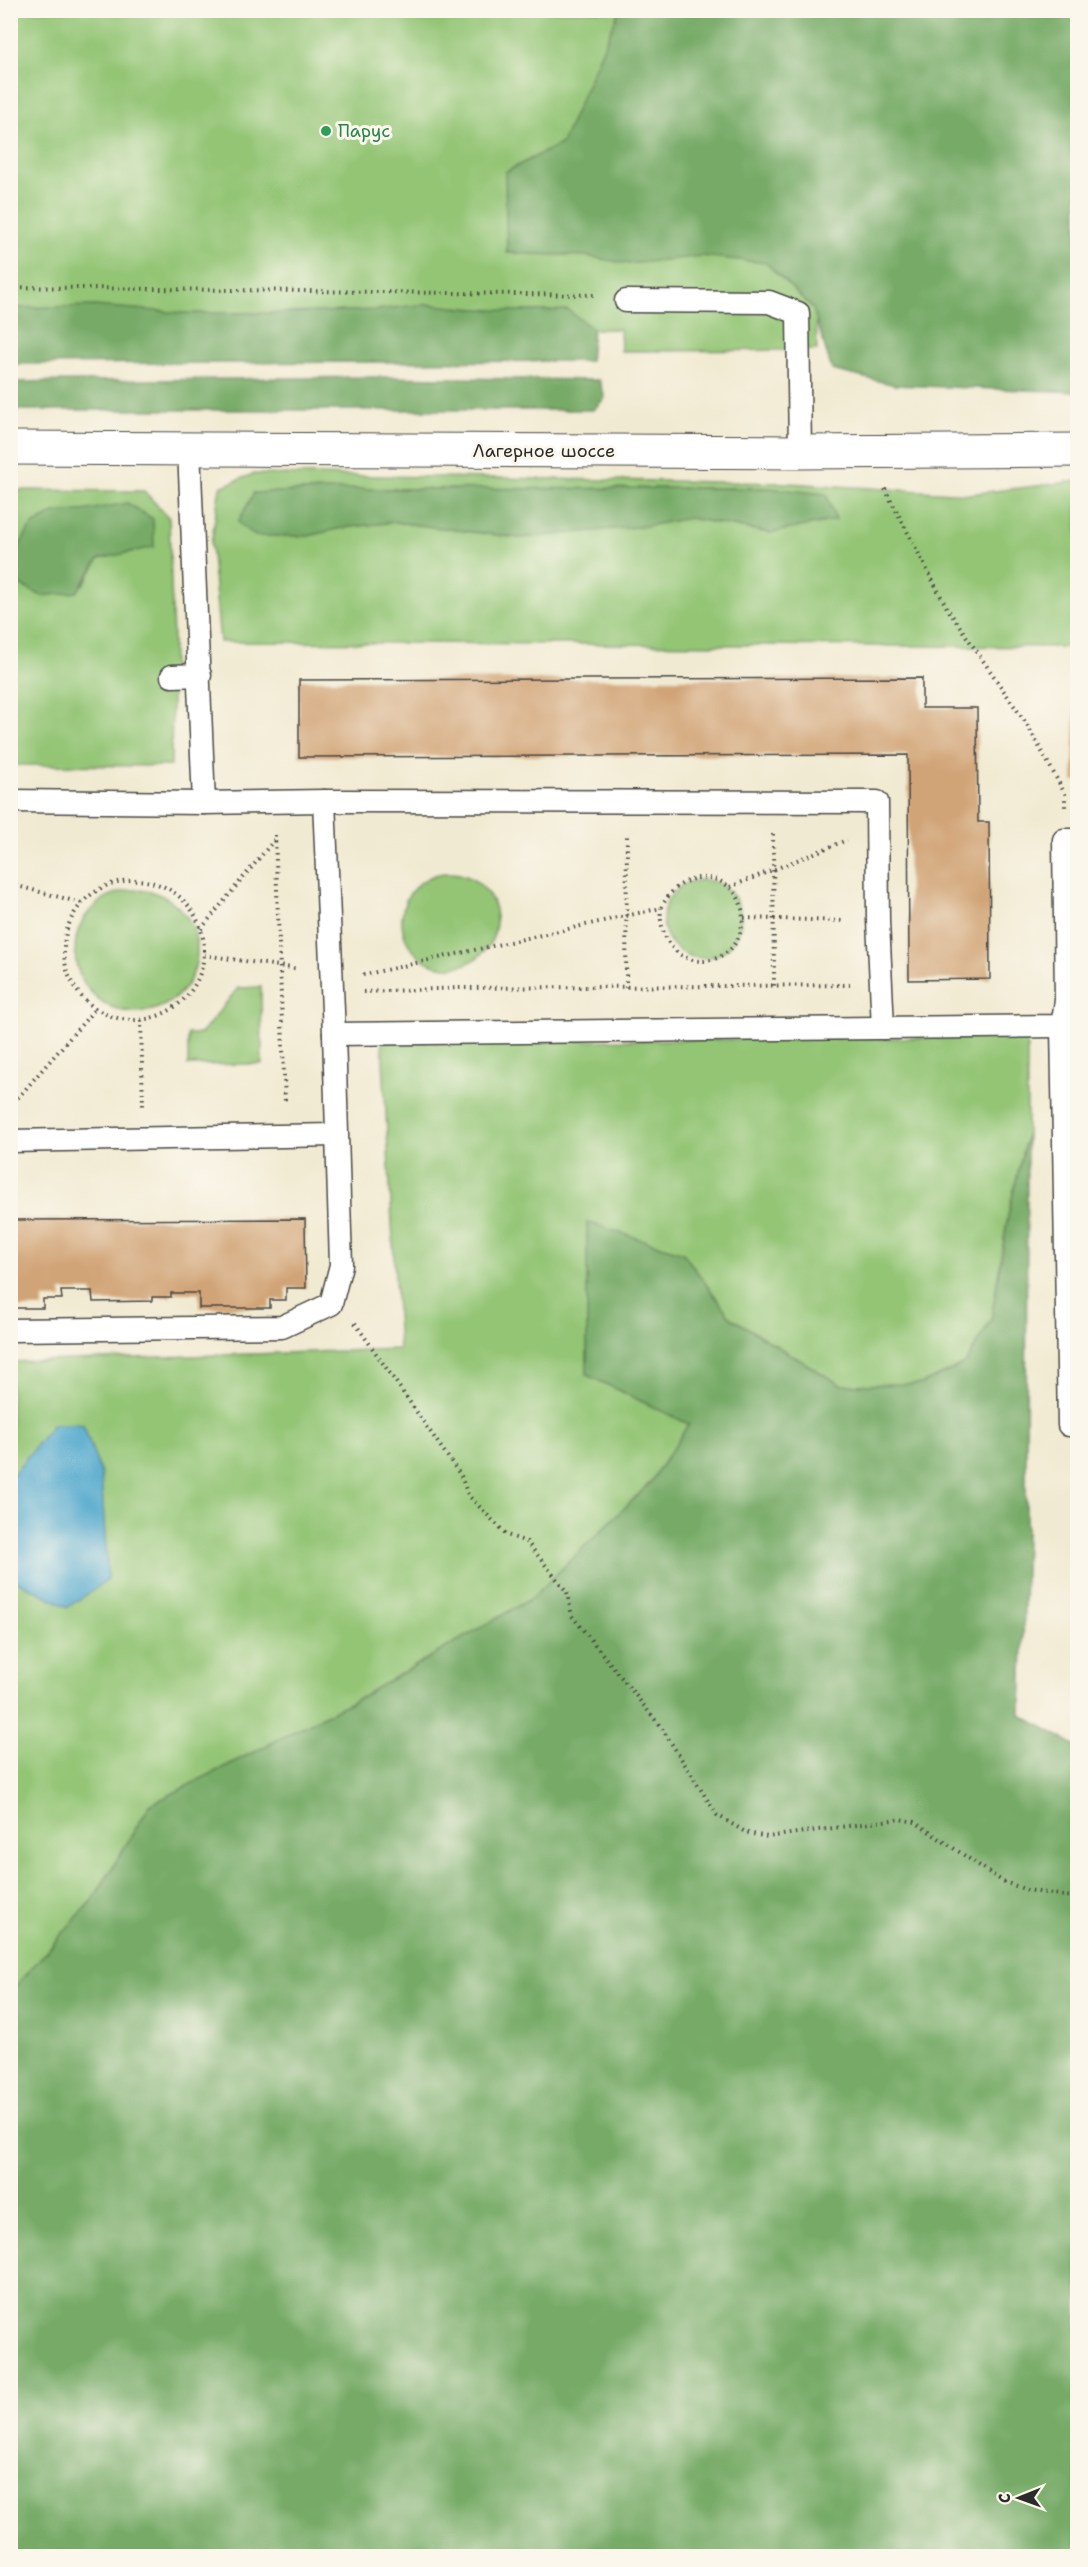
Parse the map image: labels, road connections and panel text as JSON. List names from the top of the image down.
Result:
{
  "streets": {
    "street": ["Лагерное шоссе"]
  },
  "places": ["Парус"],
  "north": "left"
}
